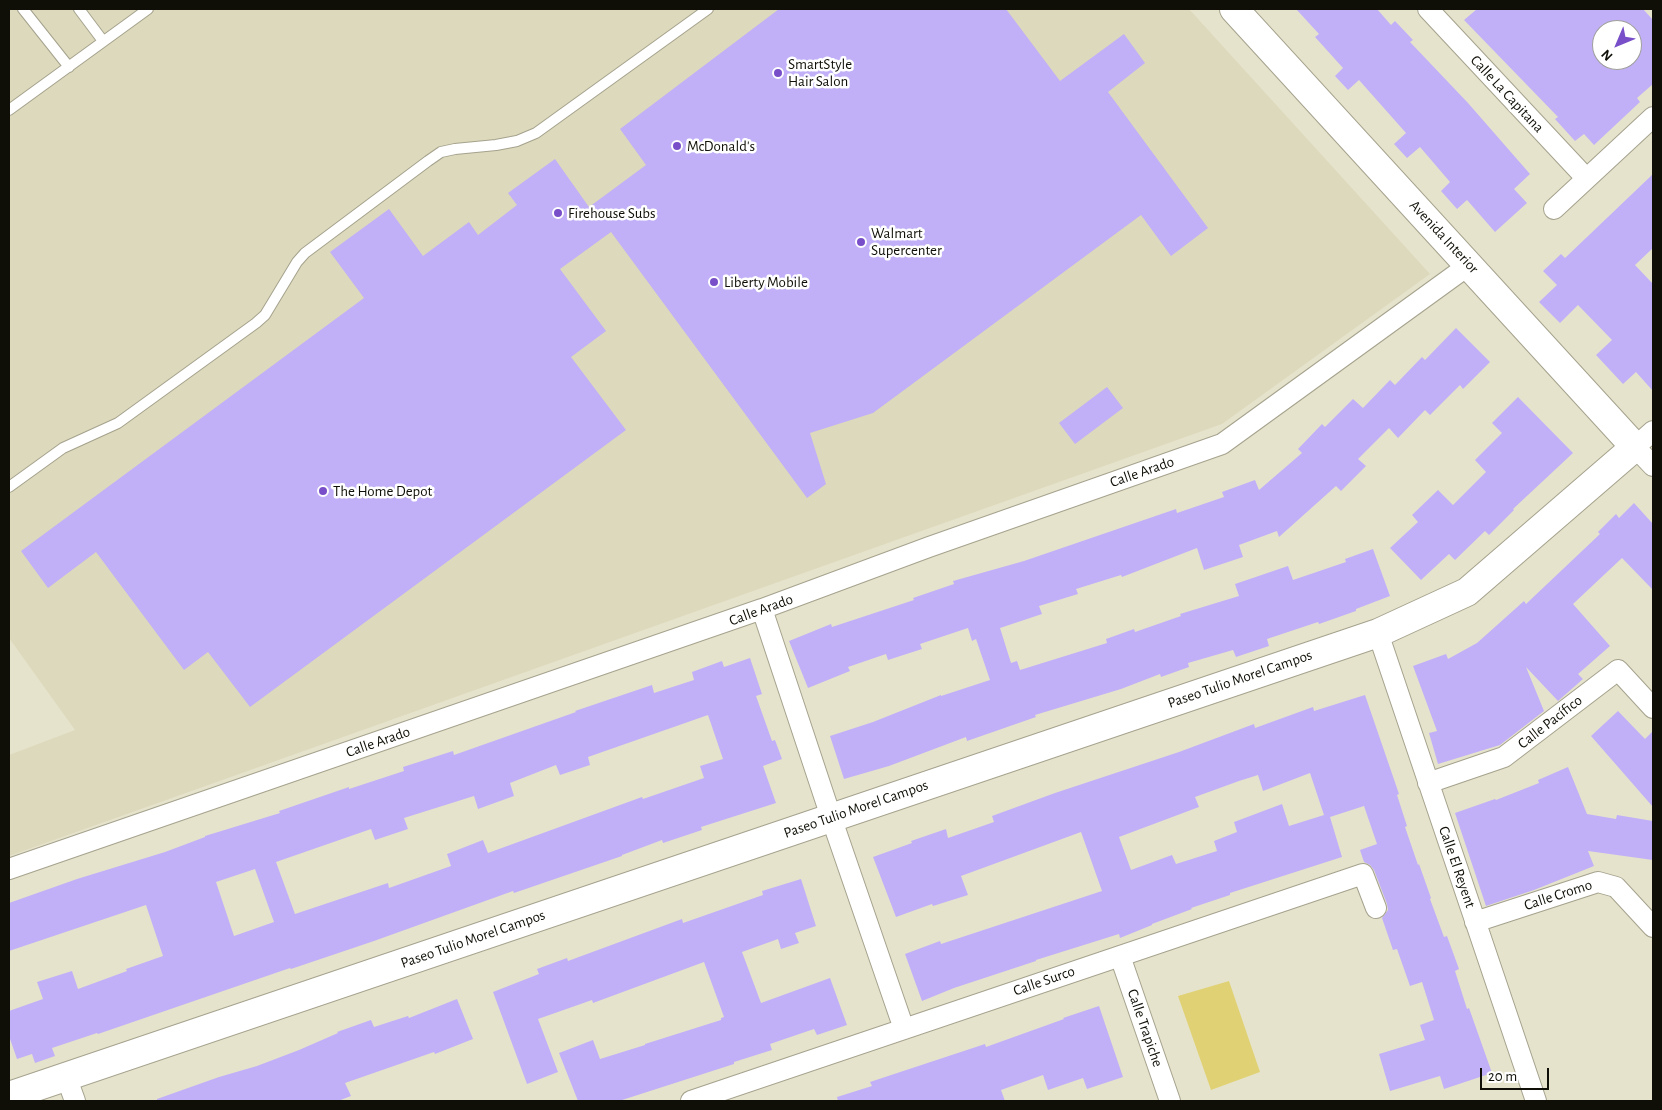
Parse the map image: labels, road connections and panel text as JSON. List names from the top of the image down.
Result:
{
  "streets": {
    "street": [
      "Calle La Capitana",
      "Avenida Interior",
      "Calle Arado",
      "Paseo Tulio Morel Campos",
      "Calle Pacífico",
      "Calle El Reyent",
      "Calle Cromo",
      "Calle Surco",
      "Calle Trapiche"
    ]
  },
  "crossings": [
    ["Avenida Interior", "Calle Arado"],
    ["Avenida Interior", "Paseo Tulio Morel Campos"],
    ["Paseo Tulio Morel Campos", "Calle El Reyent"],
    ["Calle Pacífico", "Calle El Reyent"],
    ["Calle El Reyent", "Calle Cromo"],
    ["Calle Surco", "Calle Trapiche"]
  ],
  "places": [
    "SmartStyle Hair Salon",
    "McDonald's",
    "Firehouse Subs",
    "Walmart Supercenter",
    "Liberty Mobile",
    "The Home Depot"
  ],
  "scale_bar": "20 m",
  "north": "bottom left"
}
